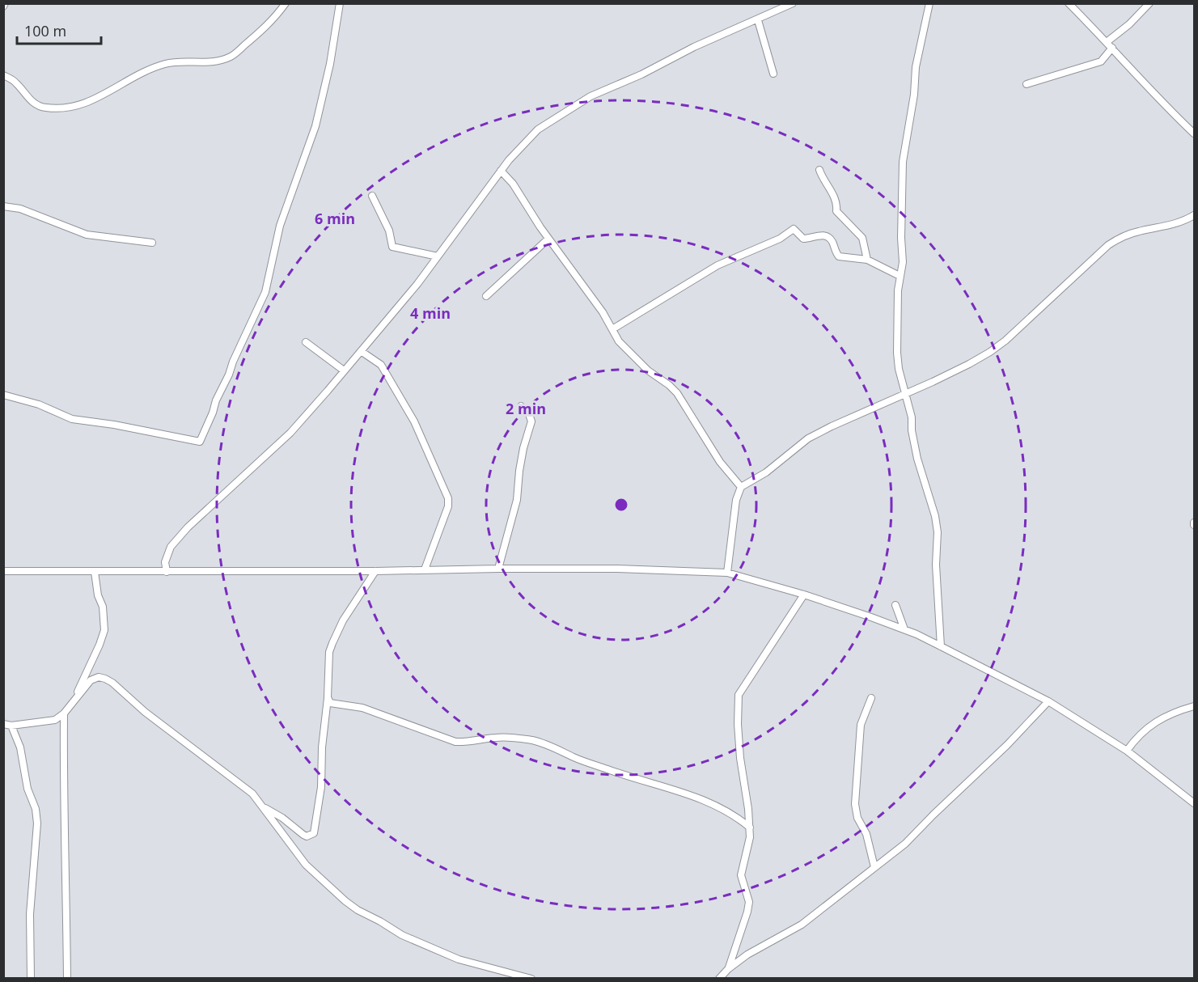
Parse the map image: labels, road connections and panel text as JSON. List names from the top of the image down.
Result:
{
  "scale_bar": "100 m",
  "rings": ["6 min", "4 min", "2 min"]
}
